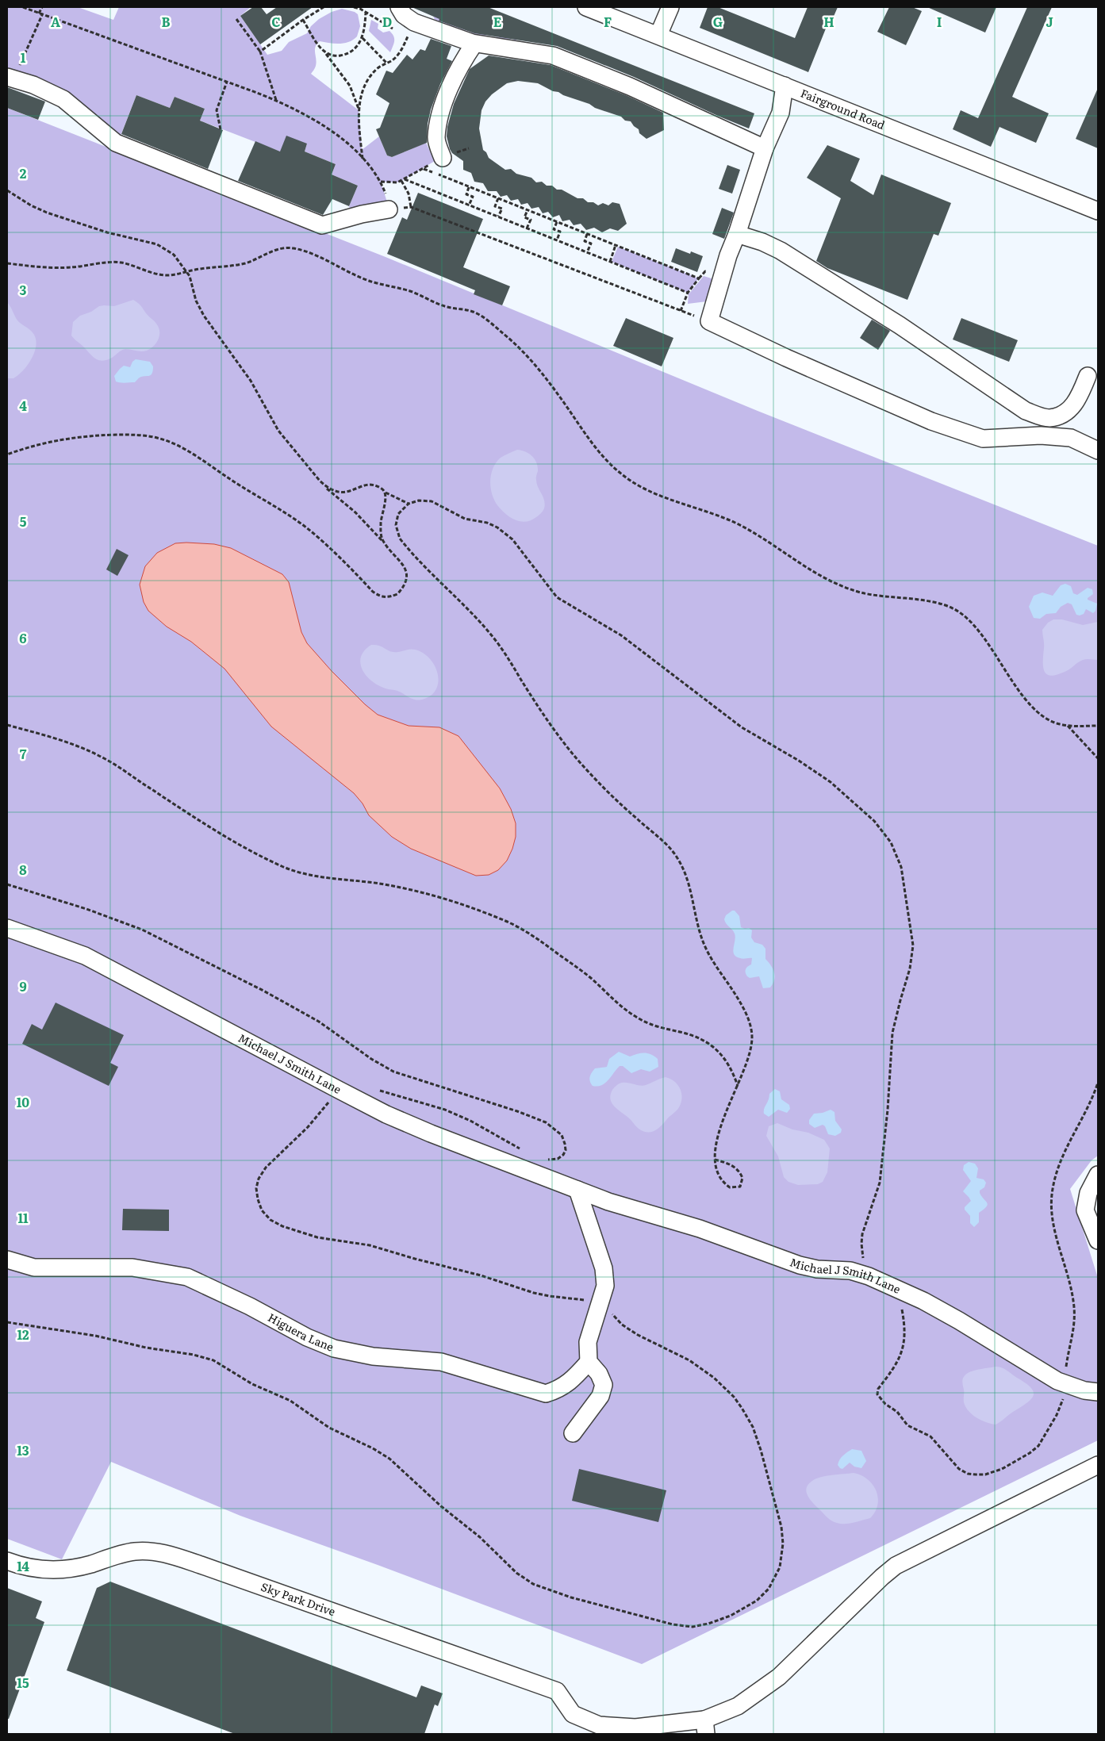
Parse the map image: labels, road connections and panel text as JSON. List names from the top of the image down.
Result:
{
  "streets": {
    "street": [
      "Fairground Road",
      "Michael J Smith Lane",
      "Higuera Lane",
      "Sky Park Drive"
    ]
  },
  "grid": {
    "columns": [
      "A",
      "B",
      "C",
      "D",
      "E",
      "F",
      "G",
      "H",
      "I",
      "J"
    ],
    "rows": [
      "1",
      "2",
      "3",
      "4",
      "5",
      "6",
      "7",
      "8",
      "9",
      "10",
      "11",
      "12",
      "13",
      "14",
      "15"
    ]
  }
}
